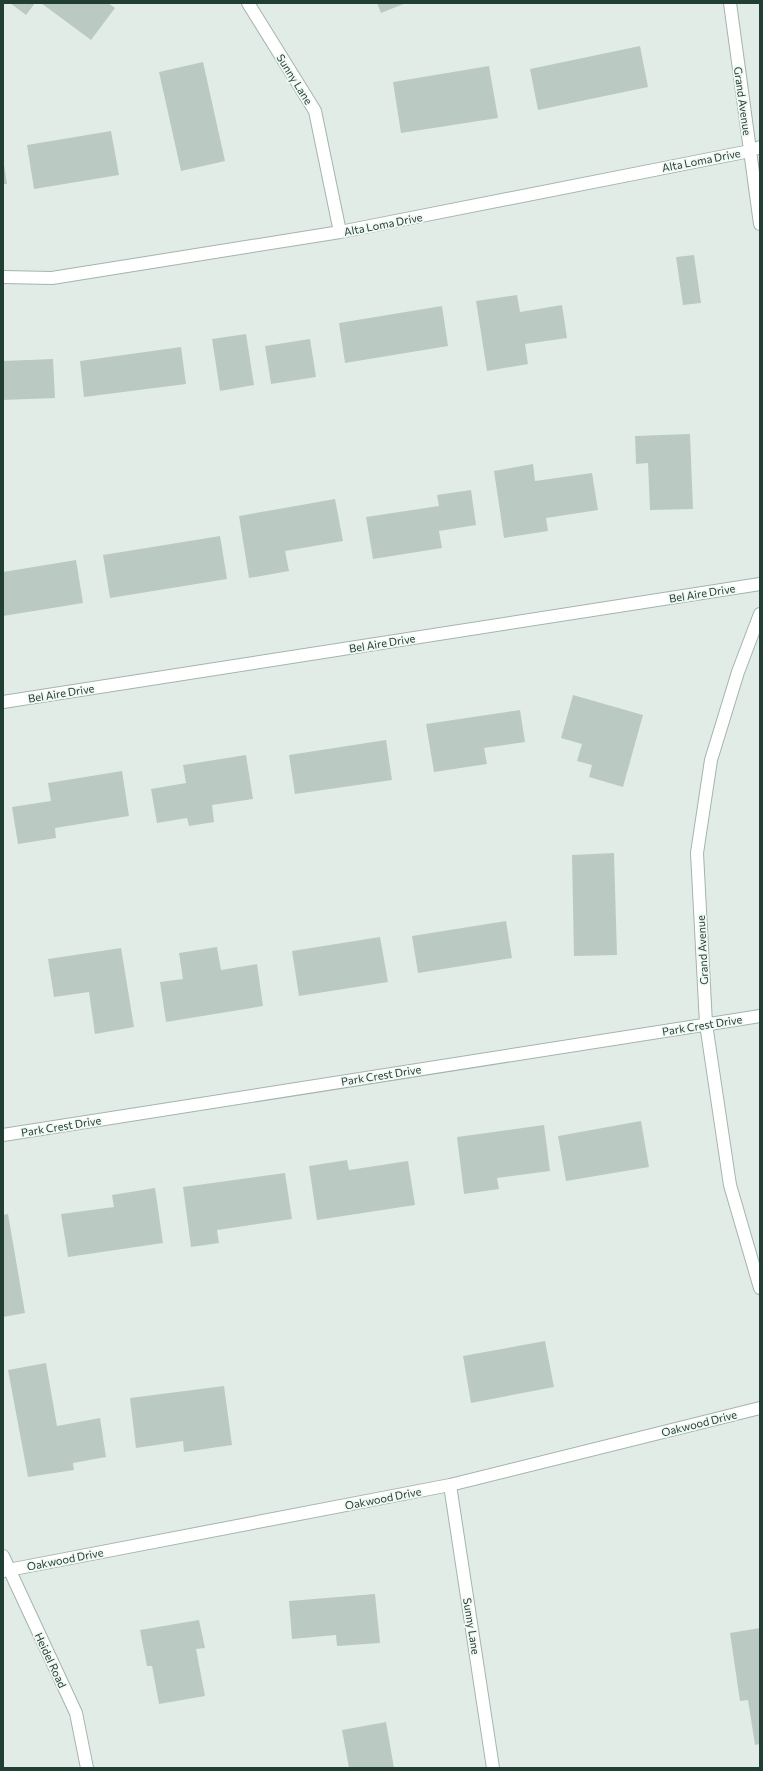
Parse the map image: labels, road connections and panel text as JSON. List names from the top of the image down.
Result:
{
  "streets": {
    "street": [
      "Sunny Lane",
      "Grand Avenue",
      "Alta Loma Drive",
      "Bel Aire Drive",
      "Park Crest Drive",
      "Oakwood Drive",
      "Heidel Road"
    ]
  },
  "crossings": [
    ["Sunny Lane", "Alta Loma Drive"],
    ["Sunny Lane", "Oakwood Drive"],
    ["Grand Avenue", "Alta Loma Drive"],
    ["Grand Avenue", "Park Crest Drive"],
    ["Oakwood Drive", "Heidel Road"]
  ]
}
